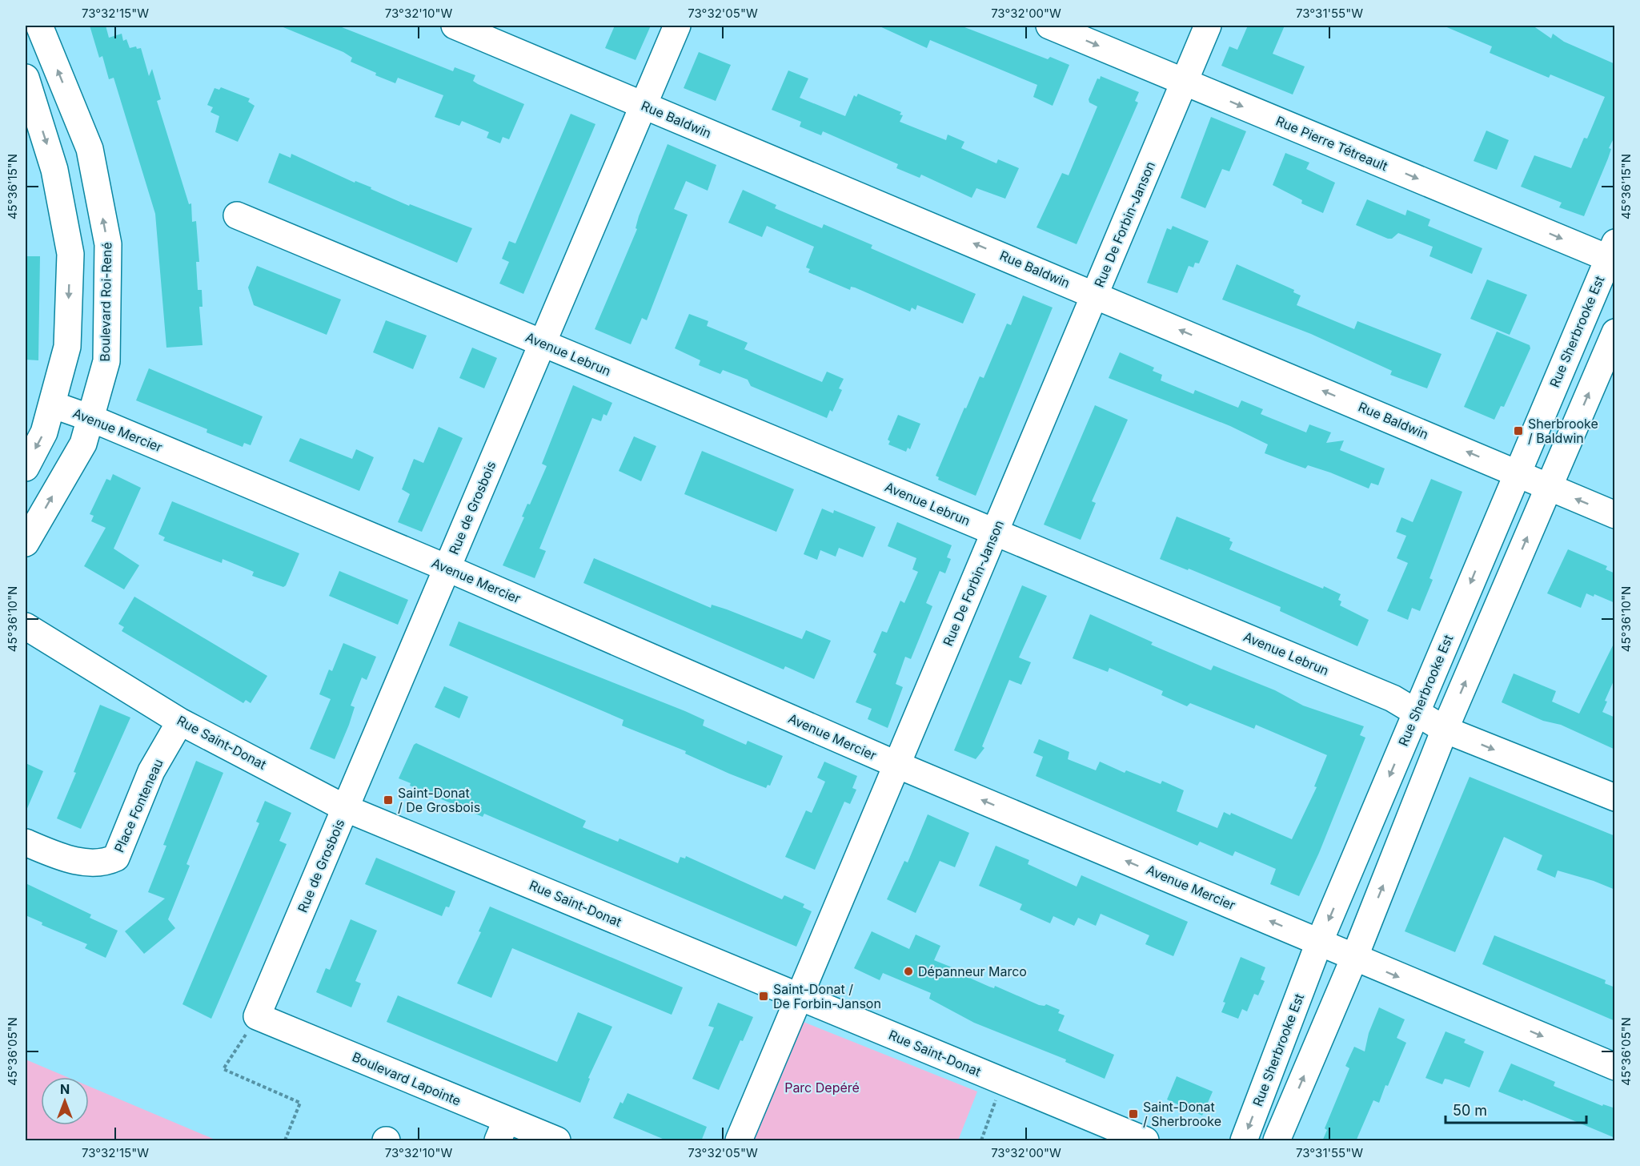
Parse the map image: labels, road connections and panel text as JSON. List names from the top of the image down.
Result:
{
  "streets": {
    "street": [
      "Rue Baldwin",
      "Rue Pierre Tétreault",
      "Rue De Forbin-Janson",
      "Boulevard Roi-René",
      "Rue Sherbrooke Est",
      "Avenue Lebrun",
      "Avenue Mercier",
      "Rue de Grosbois",
      "Rue Saint-Donat",
      "Place Fonteneau",
      "Boulevard Lapointe"
    ]
  },
  "crossings": [
    ["Rue Baldwin", "Rue De Forbin-Janson"],
    ["Rue Baldwin", "Rue Sherbrooke Est"],
    ["Rue Baldwin", "Rue de Grosbois"],
    ["Rue Pierre Tétreault", "Rue De Forbin-Janson"],
    ["Rue Pierre Tétreault", "Rue Sherbrooke Est"],
    ["Rue De Forbin-Janson", "Avenue Lebrun"],
    ["Rue De Forbin-Janson", "Avenue Mercier"],
    ["Rue De Forbin-Janson", "Rue Saint-Donat"],
    ["Boulevard Roi-René", "Avenue Mercier"],
    ["Rue Sherbrooke Est", "Avenue Lebrun"],
    ["Rue Sherbrooke Est", "Avenue Mercier"],
    ["Avenue Lebrun", "Rue de Grosbois"],
    ["Avenue Mercier", "Rue de Grosbois"],
    ["Rue de Grosbois", "Rue Saint-Donat"],
    ["Rue de Grosbois", "Boulevard Lapointe"],
    ["Rue Saint-Donat", "Place Fonteneau"]
  ],
  "one_way": ["Rue Baldwin", "Rue Pierre Tétreault"],
  "parks": ["Parc Depéré"],
  "places": {
    "transit": [
      "Sherbrooke / Baldwin",
      "Saint-Donat / De Grosbois",
      "Saint-Donat / De Forbin-Janson",
      "Saint-Donat / Sherbrooke"
    ],
    "other": ["Dépanneur Marco"]
  },
  "scale_bar": "50 m",
  "north": "top",
  "coordinates": [
    "73°32'15\"W",
    "73°32'10\"W",
    "73°32'05\"W",
    "73°32'00\"W",
    "73°31'55\"W",
    "45°36'15\"N",
    "45°36'10\"N",
    "45°36'05\"N"
  ]
}
